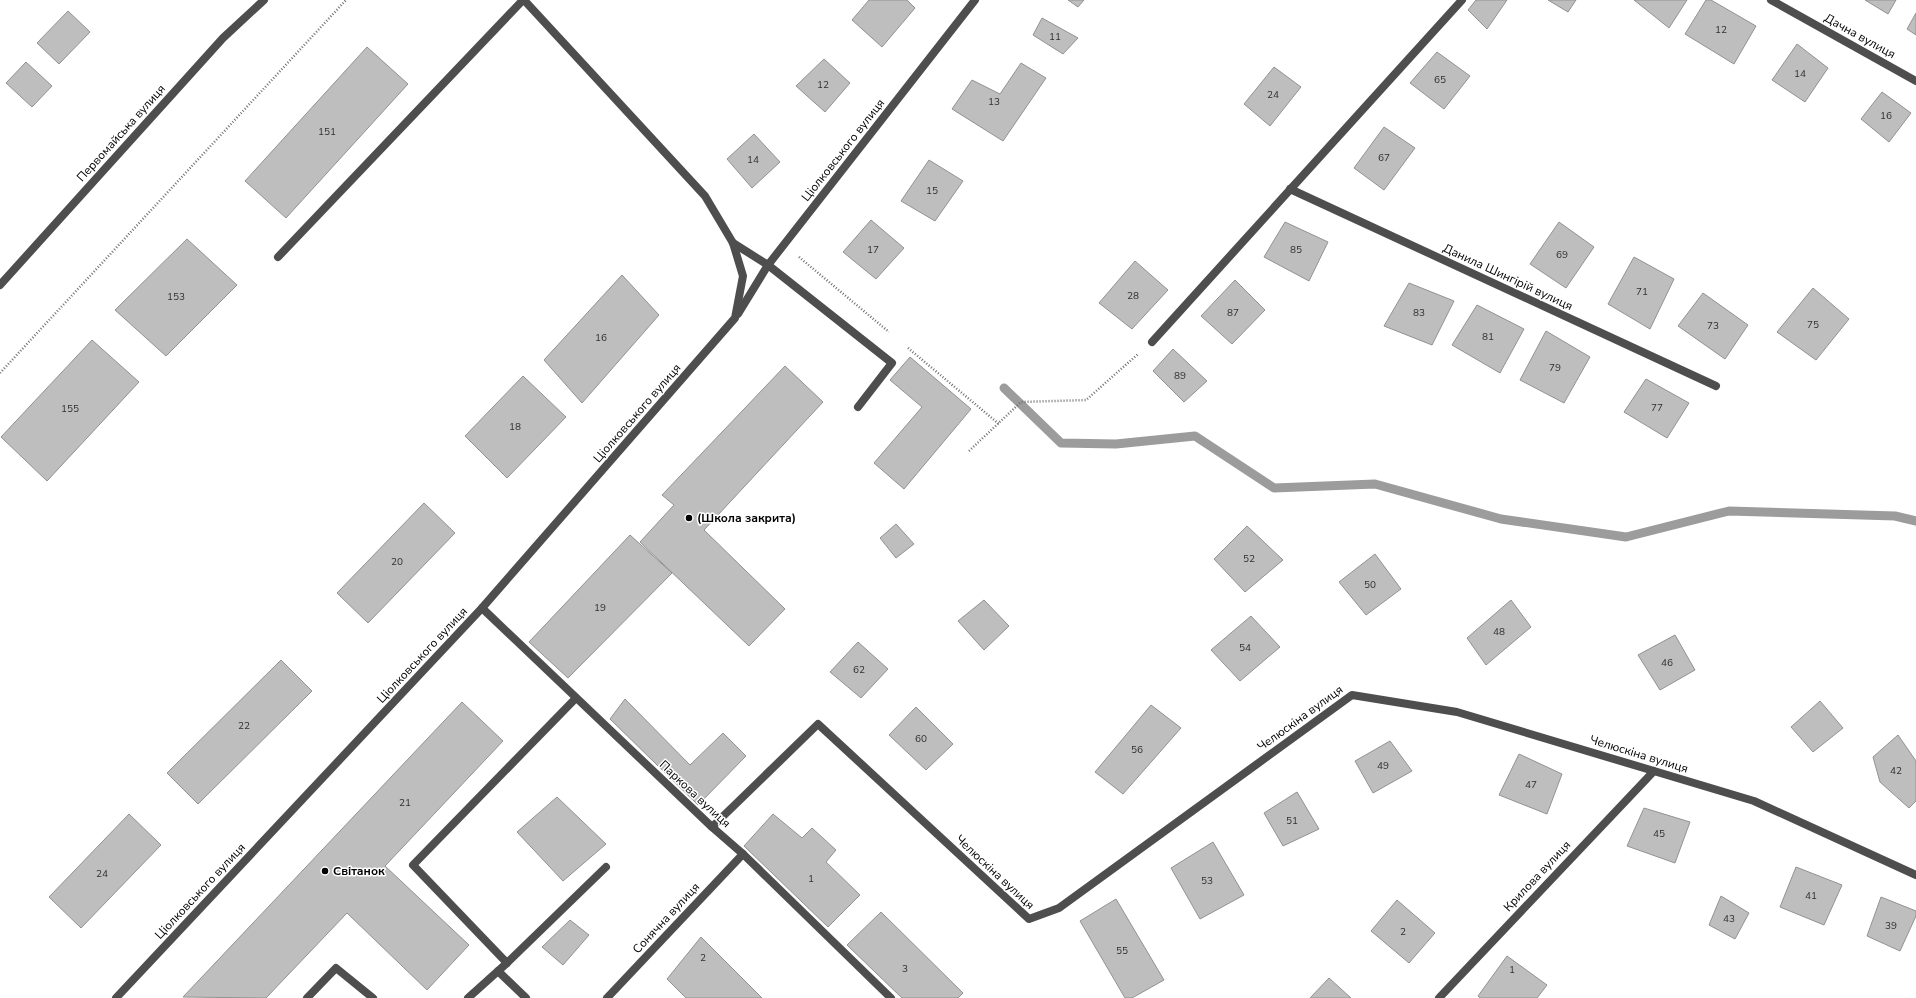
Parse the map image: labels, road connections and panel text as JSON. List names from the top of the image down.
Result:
{
  "streets": {
    "street": [
      "Дачна вулиця",
      "Первомайська вулиця",
      "Ціолковського вулиця",
      "Данила Шингірій вулиця",
      "Челюскіна вулиця",
      "Паркова вулиця",
      "Крилова вулиця",
      "Сонячна вулиця"
    ]
  },
  "crossings": [
    ["Ціолковського вулиця", "Паркова вулиця"],
    ["Челюскіна вулиця", "Паркова вулиця"],
    ["Челюскіна вулиця", "Крилова вулиця"],
    ["Паркова вулиця", "Сонячна вулиця"]
  ],
  "places": ["(Школа закрита)", "Світанок"],
  "house_numbers": [
    "12",
    "11",
    "14",
    "65",
    "12",
    "24",
    "13",
    "16",
    "151",
    "67",
    "14",
    "15",
    "17",
    "85",
    "69",
    "71",
    "28",
    "153",
    "87",
    "83",
    "75",
    "73",
    "81",
    "16",
    "79",
    "89",
    "77",
    "155",
    "18",
    "52",
    "20",
    "50",
    "19",
    "48",
    "54",
    "46",
    "62",
    "22",
    "60",
    "56",
    "49",
    "42",
    "47",
    "21",
    "51",
    "45",
    "24",
    "1",
    "53",
    "41",
    "43",
    "39",
    "2",
    "55",
    "2",
    "3",
    "1"
  ]
}
